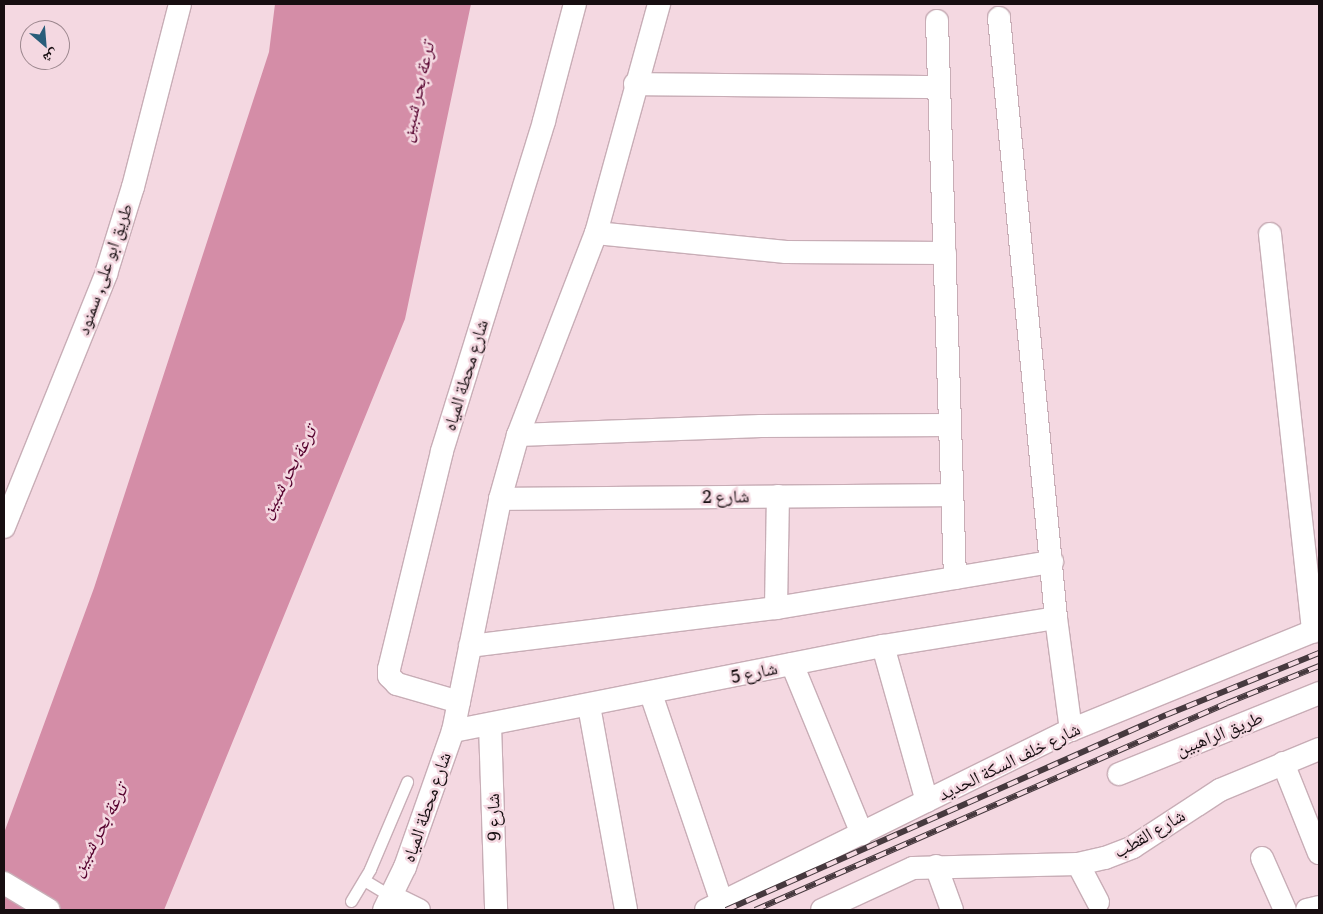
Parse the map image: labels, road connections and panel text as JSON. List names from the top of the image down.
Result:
{
  "streets": {
    "street": [
      "طريق ابو على, سمنود",
      "شارع محطة المياه",
      "شارع 2",
      "شارع 5",
      "طريق الراهبين",
      "شارع خلف السكة الحديد",
      "شارع 9",
      "شارع القطب"
    ]
  },
  "crossings": [
    ["شارع محطة المياه", "شارع 2"],
    ["شارع محطة المياه", "شارع 5"],
    ["شارع 5", "شارع 9"]
  ],
  "water": ["ترعة بحر شبين"],
  "north": "bottom right"
}
